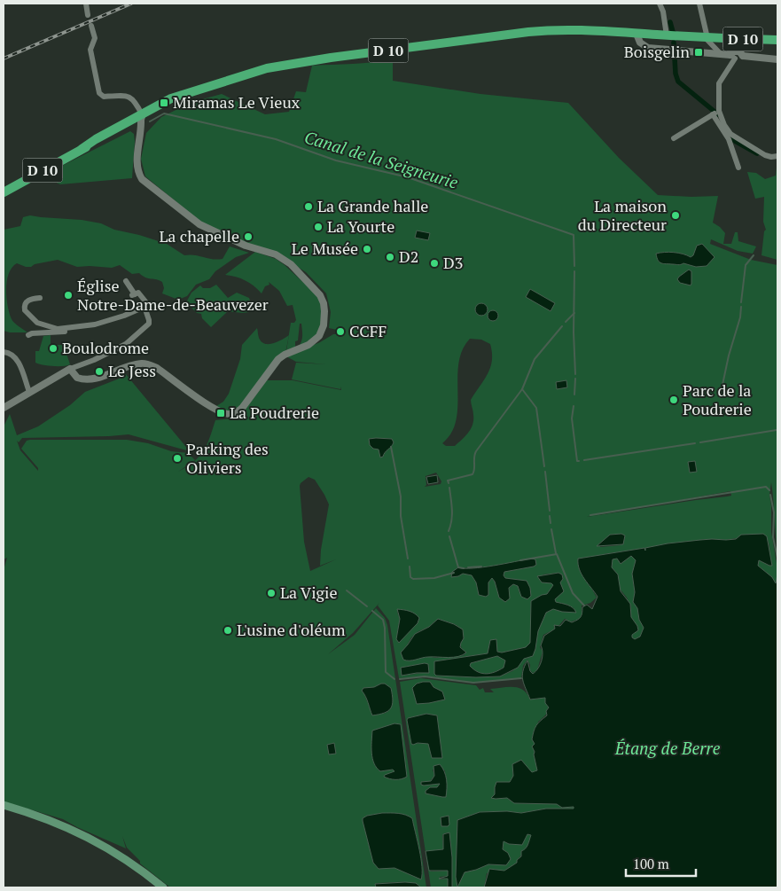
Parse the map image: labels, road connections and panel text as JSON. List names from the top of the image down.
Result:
{
  "streets": {
    "main road": ["D 10"]
  },
  "water": ["Canal de la Seigneurie", "Étang de Berre"],
  "places": {
    "transit": ["Boisgelin", "Miramas Le Vieux", "La Poudrerie"],
    "other": [
      "La Grande halle",
      "La maison du Directeur",
      "La Yourte",
      "La chapelle",
      "Le Musée",
      "D2",
      "D3",
      "Église Notre-Dame-de-Beauvezer",
      "CCFF",
      "Boulodrome",
      "Le Jess",
      "Parc de la Poudrerie",
      "Parking des Oliviers",
      "La Vigie",
      "L'usine d'oléum"
    ]
  },
  "scale_bar": "100 m"
}
